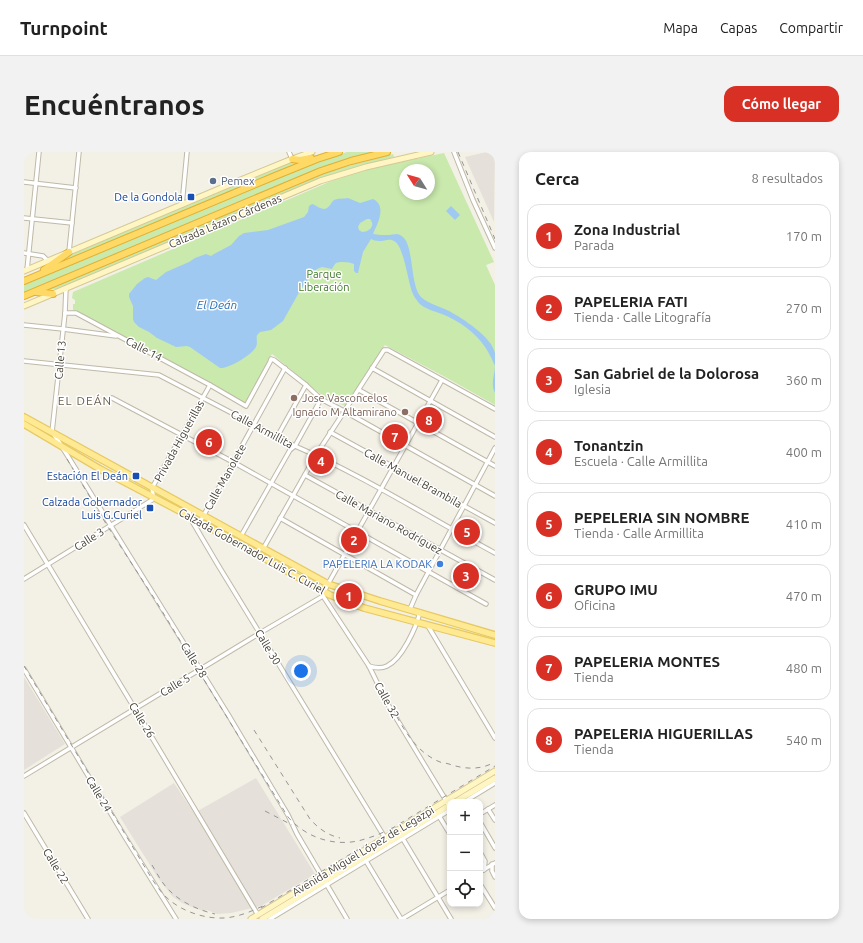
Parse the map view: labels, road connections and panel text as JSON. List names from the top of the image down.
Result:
{
  "streets": {
    "highway": ["Calzada Lázaro Cárdenas"],
    "main road": ["Calzada Gobernador Luis C. Curiel", "Avenida Miguel López de Legazpi"],
    "street": [
      "Calle 14",
      "Calle 13",
      "Calle Armillita",
      "Privada Higuerillas",
      "Calle Manolete",
      "Calle Manuel Brambila",
      "Calle Mariano Rodríguez",
      "Calle 3",
      "Calle 30",
      "Calle 28",
      "Calle 5",
      "Calle 32",
      "Calle 26",
      "Calle 24",
      "Calle 22"
    ]
  },
  "crossings": [
    ["Calzada Lázaro Cárdenas", "Calle 13"],
    ["Calle 14", "Calle 13"],
    ["Calle 14", "Privada Higuerillas"],
    ["Calle 14", "Calle Manolete"],
    ["Calle 13", "Calle Armillita"],
    ["Calle 13", "Calzada Gobernador Luis C. Curiel"],
    ["Calle 13", "Calle 28"],
    ["Calle Armillita", "Privada Higuerillas"],
    ["Calle Armillita", "Calle Manolete"],
    ["Privada Higuerillas", "Calle 3"],
    ["Privada Higuerillas", "Calzada Gobernador Luis C. Curiel"],
    ["Calle Manolete", "Calzada Gobernador Luis C. Curiel"],
    ["Calle 3", "Calzada Gobernador Luis C. Curiel"],
    ["Calle 3", "Calle 28"],
    ["Calle 3", "Calle 26"],
    ["Calzada Gobernador Luis C. Curiel", "Calle 30"],
    ["Calzada Gobernador Luis C. Curiel", "Calle 28"],
    ["Calzada Gobernador Luis C. Curiel", "Calle 5"],
    ["Calzada Gobernador Luis C. Curiel", "Calle 32"],
    ["Calle 30", "Calle 5"],
    ["Calle 30", "Avenida Miguel López de Legazpi"],
    ["Calle 28", "Calle 5"],
    ["Calle 28", "Avenida Miguel López de Legazpi"],
    ["Calle 5", "Calle 32"],
    ["Calle 5", "Calle 26"],
    ["Calle 5", "Calle 24"],
    ["Calle 26", "Avenida Miguel López de Legazpi"]
  ],
  "districts": ["EL DEÁN"],
  "water": ["El Deán"],
  "parks": ["Parque Liberación"],
  "places": {
    "other": [
      "Pemex",
      "Jose Vasconcelos",
      "Ignacio M Altamirano",
      "PAPELERIA LA KODAK"
    ],
    "transit": ["De la Gondola", "Estación El Deán", "Calzada Gobernador Luis G.Curiel"]
  },
  "north": "top left",
  "page": {
    "header": "Turnpoint",
    "nav": ["Mapa", "Capas", "Compartir"],
    "buttons": "Cómo llegar",
    "title": "Encuéntranos",
    "heading": ["Cerca", "8 resultados"],
    "list": [
      {
        "mark": "1",
        "name": "Zona Industrial",
        "note": "Parada",
        "value": "170 m"
      },
      {
        "mark": "2",
        "name": "PAPELERIA FATI",
        "note": "Tienda · Calle Litografía",
        "value": "270 m"
      },
      {
        "mark": "3",
        "name": "San Gabriel de la Dolorosa",
        "note": "Iglesia",
        "value": "360 m"
      },
      {
        "mark": "4",
        "name": "Tonantzin",
        "note": "Escuela · Calle Armillita",
        "value": "400 m"
      },
      {
        "mark": "5",
        "name": "PEPELERIA SIN NOMBRE",
        "note": "Tienda · Calle Armillita",
        "value": "410 m"
      },
      {
        "mark": "6",
        "name": "GRUPO IMU",
        "note": "Oficina",
        "value": "470 m"
      },
      {
        "mark": "7",
        "name": "PAPELERIA MONTES",
        "note": "Tienda",
        "value": "480 m"
      },
      {
        "mark": "8",
        "name": "PAPELERIA HIGUERILLAS",
        "note": "Tienda",
        "value": "540 m"
      }
    ],
    "pins": [
      "8",
      "7",
      "6",
      "4",
      "5",
      "2",
      "3",
      "1"
    ],
    "map_buttons": ["+", "−"]
  }
}
